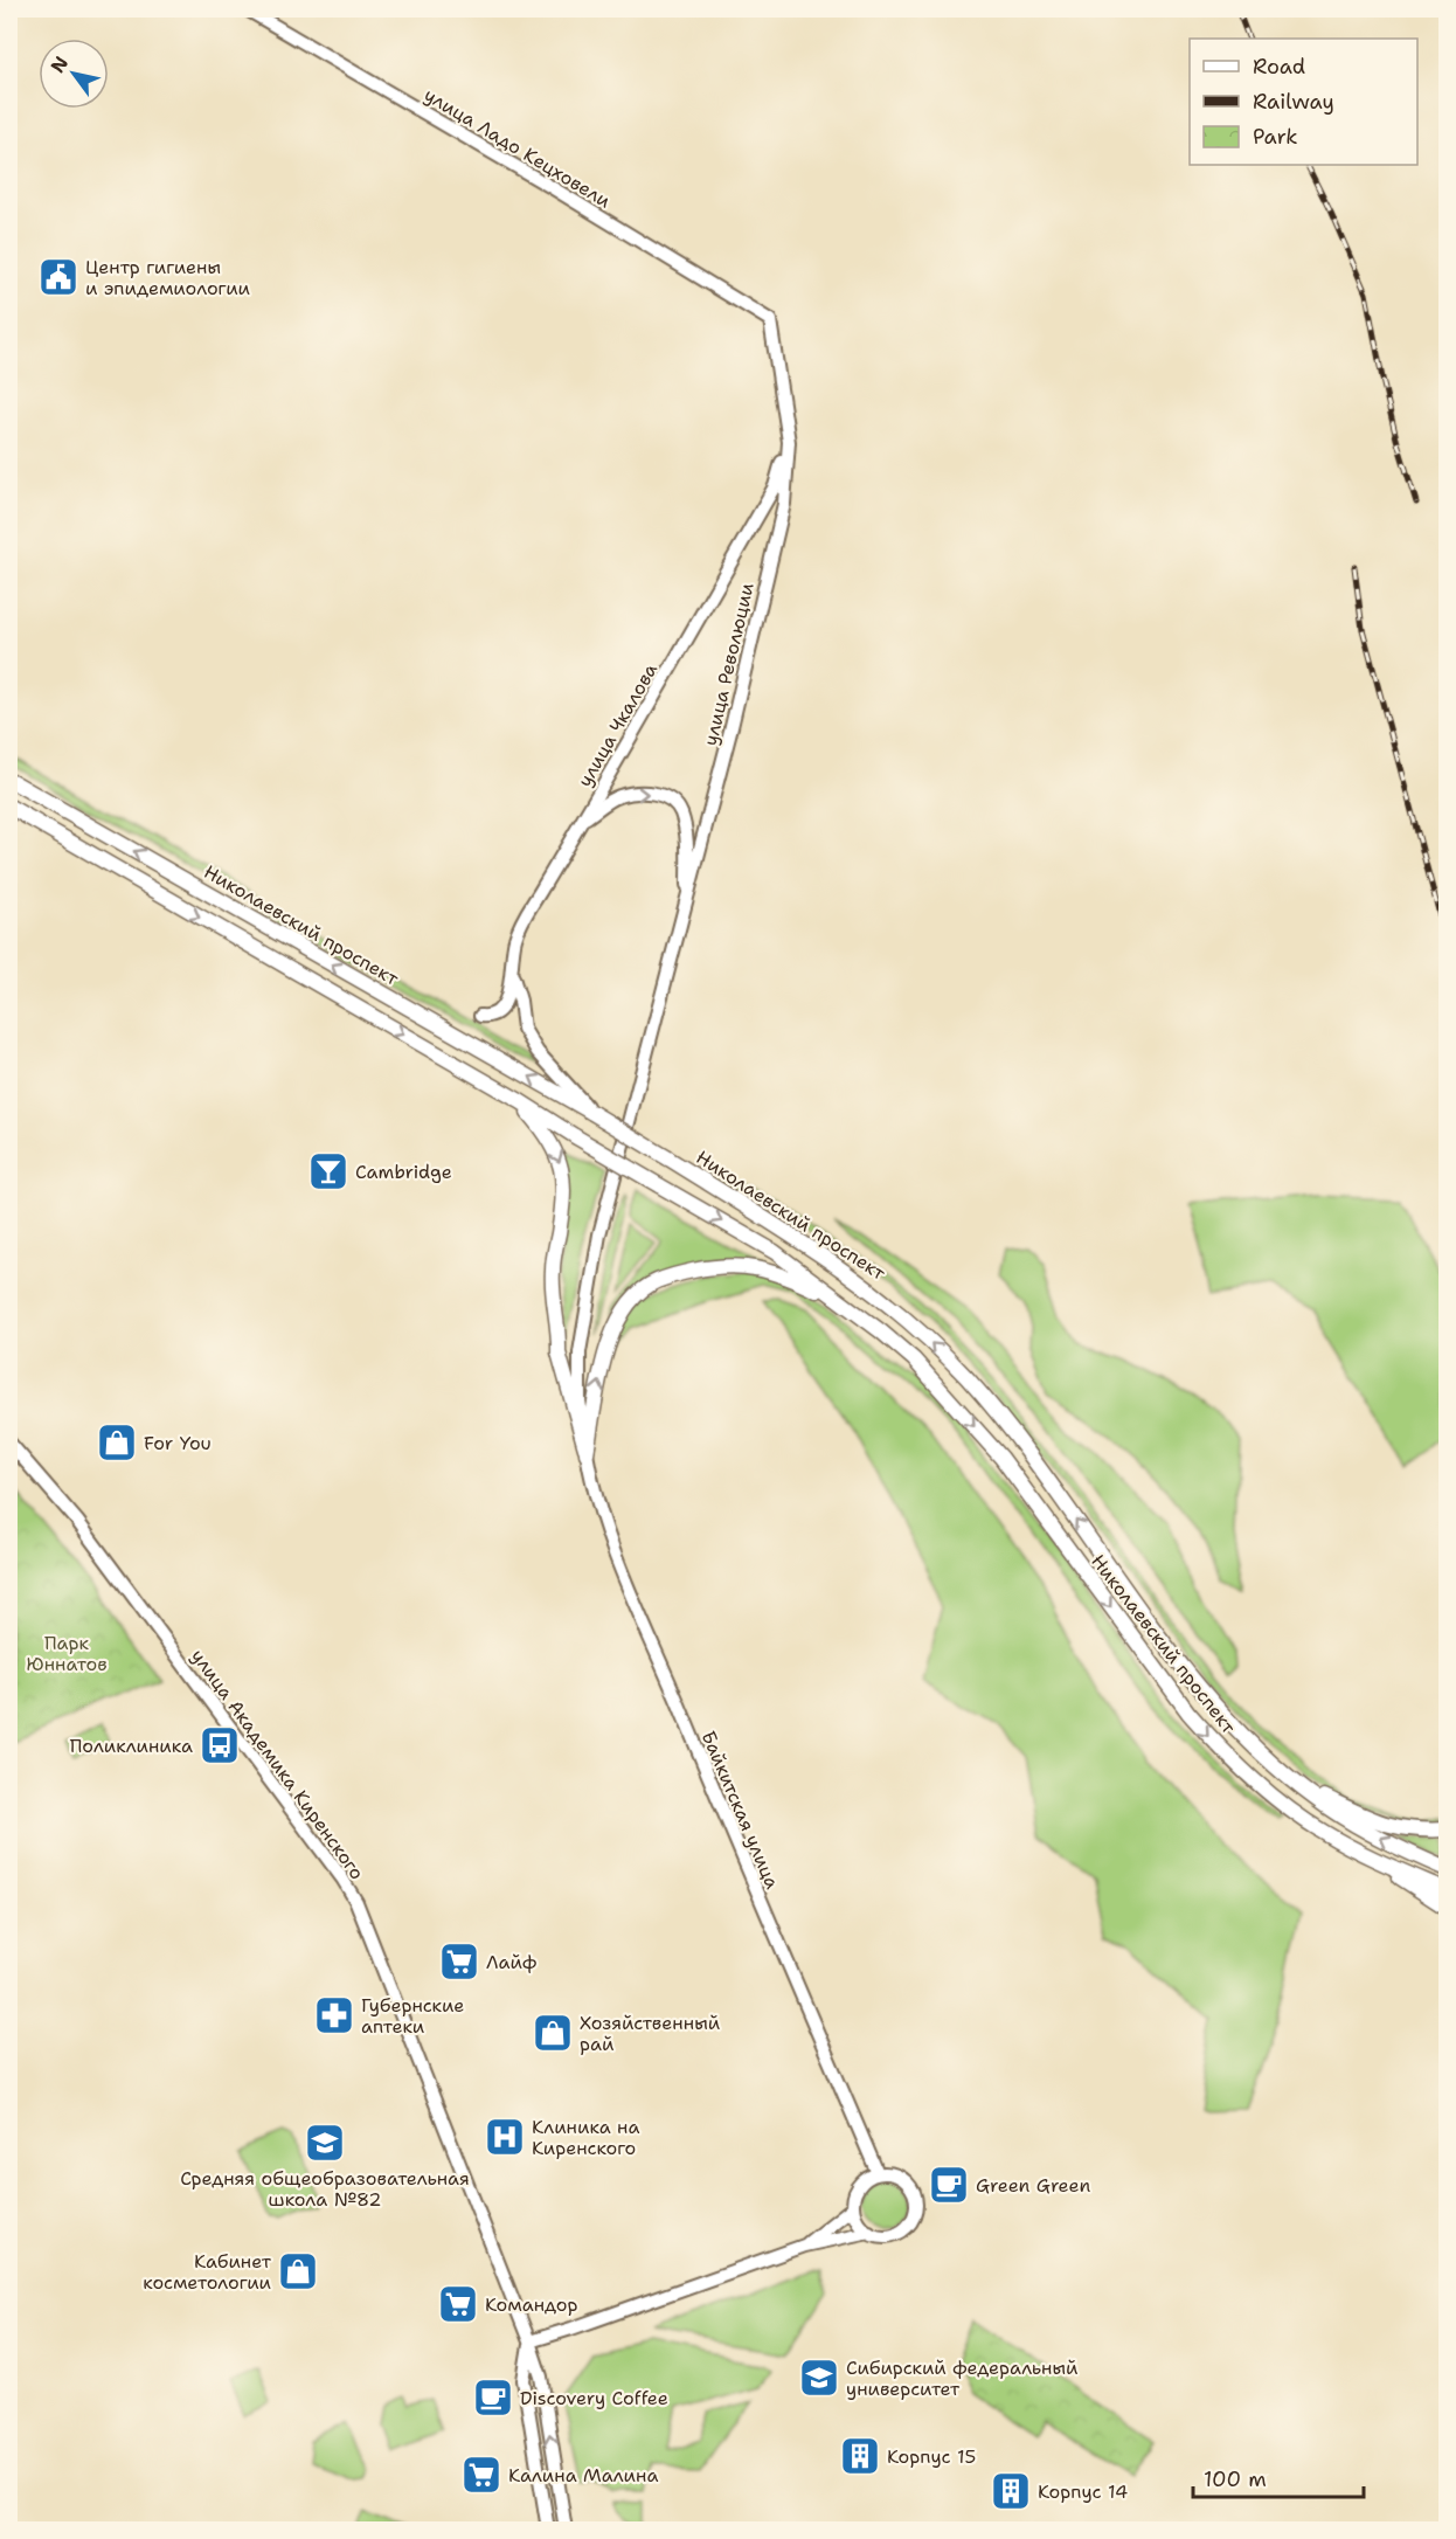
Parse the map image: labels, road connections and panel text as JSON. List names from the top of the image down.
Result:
{
  "streets": {
    "main road": [
      "улица Ладо Кецховели",
      "улица Революции",
      "улица Чкалова",
      "Николаевский проспект",
      "улица Академика Киренского",
      "Байкитская улица"
    ]
  },
  "crossings": [
    ["улица Ладо Кецховели", "улица Революции"],
    ["улица Революции", "улица Чкалова"],
    ["улица Революции", "Байкитская улица"]
  ],
  "parks": ["Парк Юннатов"],
  "places": {
    "public building": ["Центр гигиены и эпидемиологии"],
    "bar": ["Cambridge"],
    "shop": ["For You", "Хозяйственный рай", "Кабинет косметологии"],
    "bus stop": ["Поликлиника"],
    "supermarket": ["Лайф", "Командор", "Калина Малина"],
    "pharmacy": ["Губернские аптеки"],
    "hospital": ["Клиника на Киренского"],
    "school or university": ["Средняя общеобразовательная школа №82", "Сибирский федеральный университет"],
    "cafe": ["Green Green", "Discovery Coffee"],
    "building": ["Корпус 15", "Корпус 14"]
  },
  "legend": ["Road", "Railway", "Park"],
  "scale_bar": "100 m",
  "north": "top left"
}
